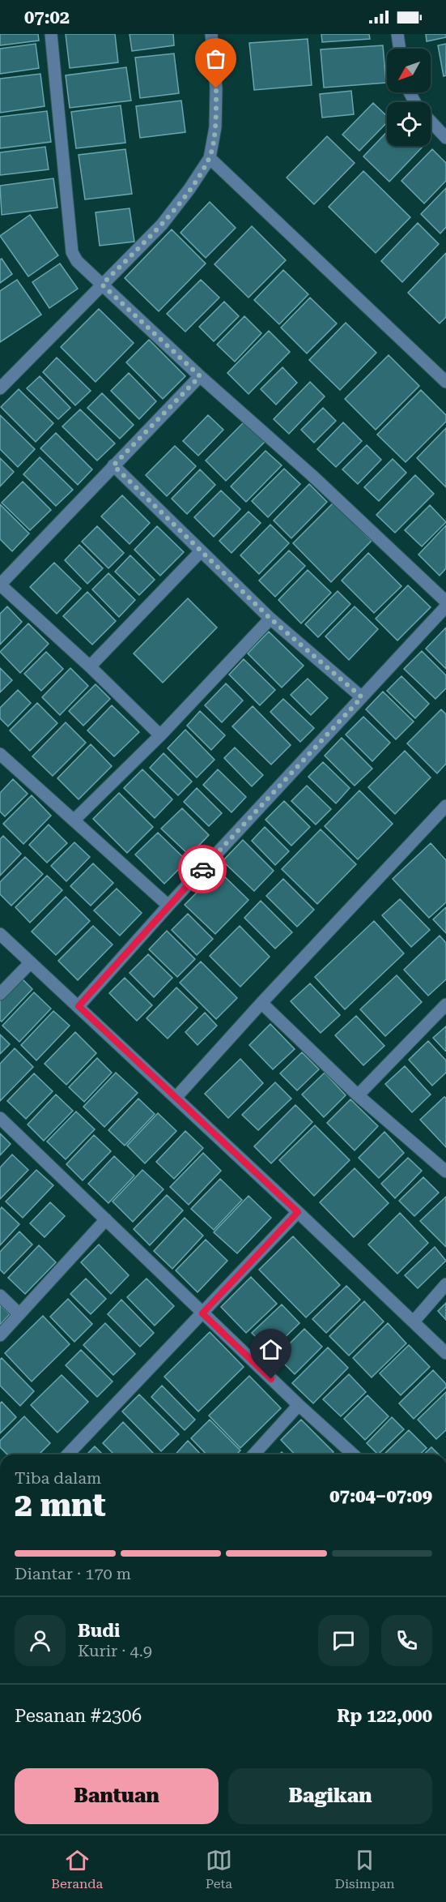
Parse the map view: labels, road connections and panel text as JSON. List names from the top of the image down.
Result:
{
  "north": "bottom left",
  "page": {
    "status": "07:02",
    "heading": ["2 mnt", "Tiba dalam", "07:04–07:09"],
    "panel": [
      "Budi",
      "Kurir · 4.9",
      "Pesanan #2306",
      "Rp 122,000"
    ],
    "bar": "Diantar · 170 m",
    "buttons": ["Bantuan", "Bagikan"],
    "tabs": ["Beranda", "Peta", "Disimpan"]
  }
}
